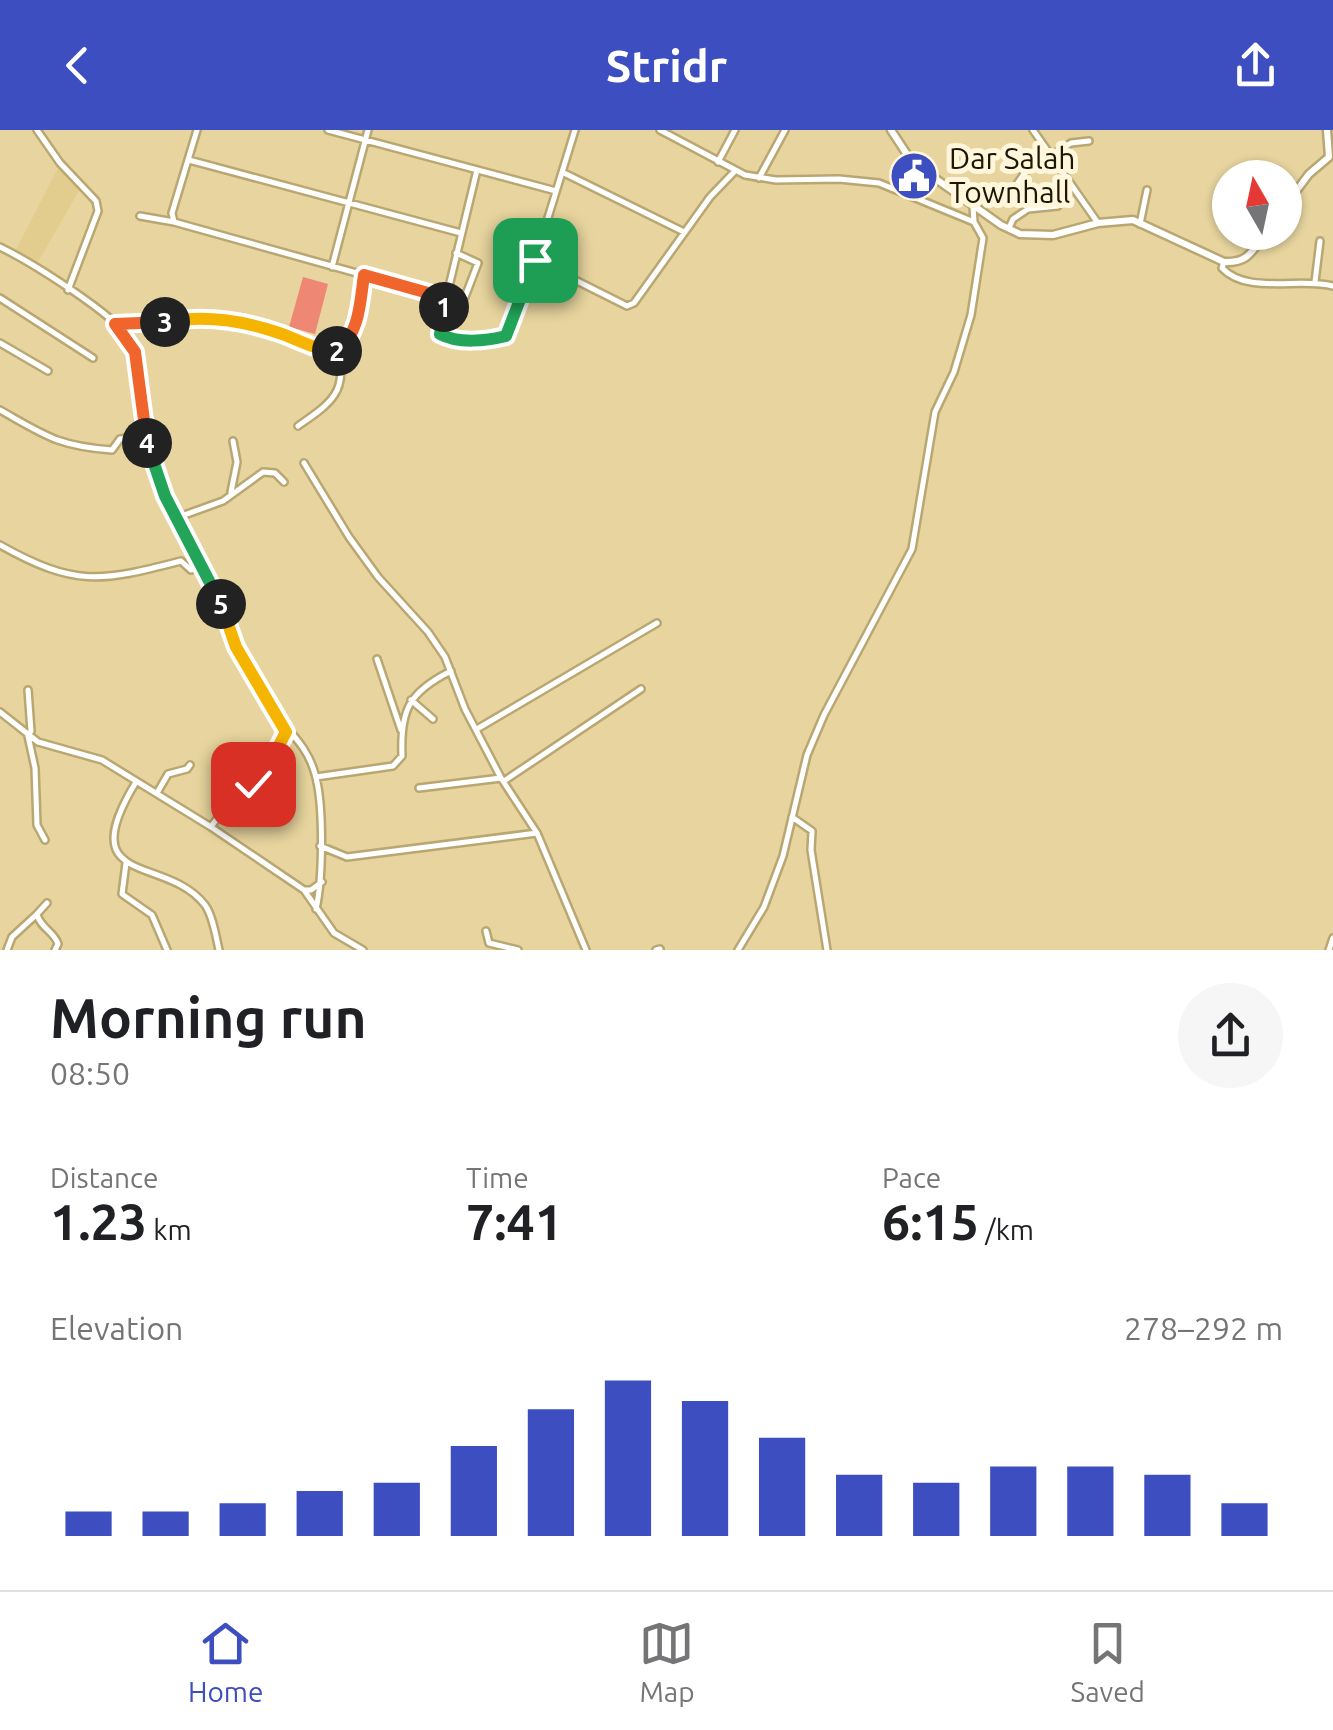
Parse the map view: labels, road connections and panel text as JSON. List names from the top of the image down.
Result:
{
  "places": {
    "public building": ["Dar Salah Townhall"]
  },
  "north": "top",
  "page": {
    "header": "Stridr",
    "pins": [
      "1",
      "3",
      "2",
      "4",
      "5"
    ],
    "heading": ["Morning run", "08:50"],
    "stats": [
      ["Distance", "1.23 km"],
      ["Time", "7:41"],
      ["Pace", "6:15 /km"]
    ],
    "chart": ["Elevation", "278–292 m"],
    "tabs": ["Home", "Map", "Saved"]
  }
}
